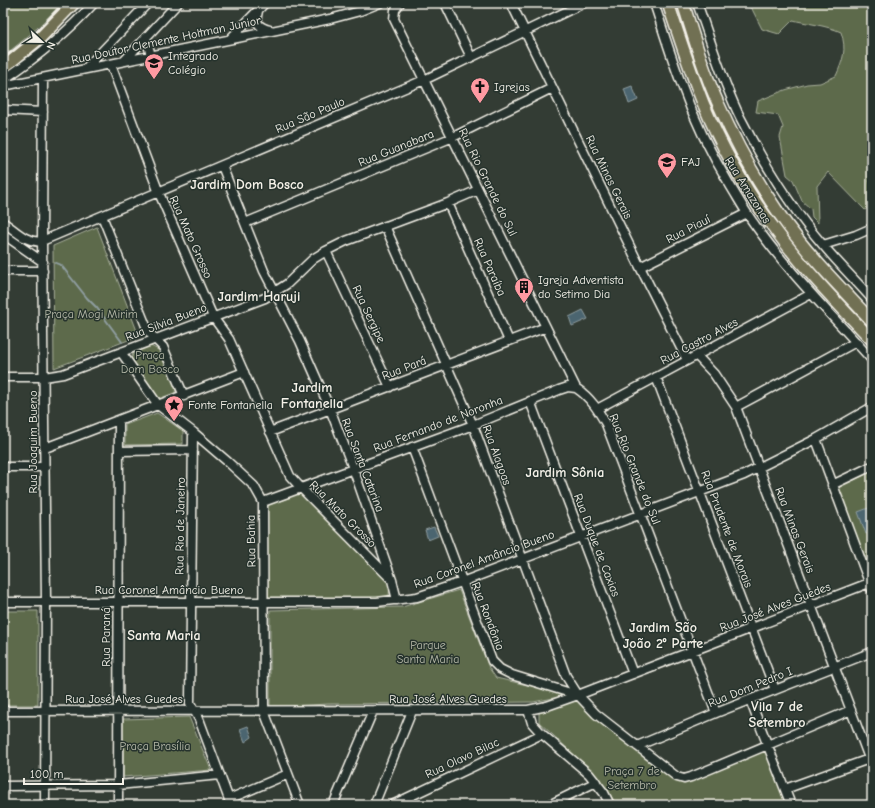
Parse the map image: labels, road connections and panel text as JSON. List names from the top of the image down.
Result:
{
  "streets": {
    "street": [
      "Rua Doutor Clemente Holtman Junior",
      "Rua São Paulo",
      "Rua Guanabara",
      "Rua Minas Gerais",
      "Rua Rio Grande do Sul",
      "Rua Amazonas",
      "Rua Piauí",
      "Rua Mato Grosso",
      "Rua Paraíba",
      "Rua Sergipe",
      "Rua Silvia Bueno",
      "Rua Castro Alves",
      "Rua Pará",
      "Rua Fernando de Noronha",
      "Rua Joaquim Bueno",
      "Rua Alagoas",
      "Rua Santa Catarina",
      "Rua Rio de Janeiro",
      "Rua Prudente de Morais",
      "Rua Bahia",
      "Rua Duque de Caxias",
      "Rua Coronel Amâncio Bueno",
      "Rua José Alves Guedes",
      "Rua Rondônia",
      "Rua Paraná",
      "Rua Dom Pedro I",
      "Rua Olavo Bilac"
    ]
  },
  "crossings": [
    ["Rua Doutor Clemente Holtman Junior", "Rua Mato Grosso"],
    ["Rua Doutor Clemente Holtman Junior", "Rua Joaquim Bueno"],
    ["Rua São Paulo", "Rua Minas Gerais"],
    ["Rua São Paulo", "Rua Rio Grande do Sul"],
    ["Rua São Paulo", "Rua Mato Grosso"],
    ["Rua São Paulo", "Rua Joaquim Bueno"],
    ["Rua São Paulo", "Rua Santa Catarina"],
    ["Rua Guanabara", "Rua Minas Gerais"],
    ["Rua Guanabara", "Rua Rio Grande do Sul"],
    ["Rua Guanabara", "Rua Santa Catarina"],
    ["Rua Minas Gerais", "Rua Piauí"],
    ["Rua Minas Gerais", "Rua Castro Alves"],
    ["Rua Minas Gerais", "Rua Coronel Amâncio Bueno"],
    ["Rua Minas Gerais", "Rua José Alves Guedes"],
    ["Rua Minas Gerais", "Rua Dom Pedro I"],
    ["Rua Rio Grande do Sul", "Rua Silvia Bueno"],
    ["Rua Rio Grande do Sul", "Rua Castro Alves"],
    ["Rua Rio Grande do Sul", "Rua Pará"],
    ["Rua Rio Grande do Sul", "Rua Fernando de Noronha"],
    ["Rua Rio Grande do Sul", "Rua Coronel Amâncio Bueno"],
    ["Rua Rio Grande do Sul", "Rua José Alves Guedes"],
    ["Rua Rio Grande do Sul", "Rua Dom Pedro I"],
    ["Rua Amazonas", "Rua Piauí"],
    ["Rua Amazonas", "Rua Castro Alves"],
    ["Rua Mato Grosso", "Rua Silvia Bueno"],
    ["Rua Mato Grosso", "Rua Pará"],
    ["Rua Mato Grosso", "Rua Fernando de Noronha"],
    ["Rua Mato Grosso", "Rua Santa Catarina"],
    ["Rua Paraíba", "Rua Silvia Bueno"],
    ["Rua Paraíba", "Rua Pará"],
    ["Rua Sergipe", "Rua Silvia Bueno"],
    ["Rua Sergipe", "Rua Pará"],
    ["Rua Silvia Bueno", "Rua Joaquim Bueno"],
    ["Rua Silvia Bueno", "Rua Alagoas"],
    ["Rua Silvia Bueno", "Rua Santa Catarina"],
    ["Rua Silvia Bueno", "Rua Bahia"],
    ["Rua Castro Alves", "Rua Prudente de Morais"],
    ["Rua Pará", "Rua Alagoas"],
    ["Rua Pará", "Rua Santa Catarina"],
    ["Rua Fernando de Noronha", "Rua Alagoas"],
    ["Rua Fernando de Noronha", "Rua Santa Catarina"],
    ["Rua Fernando de Noronha", "Rua Bahia"],
    ["Rua Fernando de Noronha", "Rua Duque de Caxias"],
    ["Rua Fernando de Noronha", "Rua Rondônia"],
    ["Rua Joaquim Bueno", "Rua Coronel Amâncio Bueno"],
    ["Rua Joaquim Bueno", "Rua José Alves Guedes"],
    ["Rua Alagoas", "Rua Coronel Amâncio Bueno"],
    ["Rua Alagoas", "Rua José Alves Guedes"],
    ["Rua Alagoas", "Rua Rondônia"],
    ["Rua Alagoas", "Rua Dom Pedro I"],
    ["Rua Santa Catarina", "Rua Coronel Amâncio Bueno"],
    ["Rua Rio de Janeiro", "Rua Bahia"],
    ["Rua Rio de Janeiro", "Rua Coronel Amâncio Bueno"],
    ["Rua Rio de Janeiro", "Rua José Alves Guedes"],
    ["Rua Prudente de Morais", "Rua Coronel Amâncio Bueno"],
    ["Rua Prudente de Morais", "Rua José Alves Guedes"],
    ["Rua Prudente de Morais", "Rua Dom Pedro I"],
    ["Rua Bahia", "Rua Coronel Amâncio Bueno"],
    ["Rua Bahia", "Rua José Alves Guedes"],
    ["Rua Duque de Caxias", "Rua Coronel Amâncio Bueno"],
    ["Rua Duque de Caxias", "Rua José Alves Guedes"],
    ["Rua Coronel Amâncio Bueno", "Rua Rondônia"],
    ["Rua Coronel Amâncio Bueno", "Rua Paraná"],
    ["Rua José Alves Guedes", "Rua Rondônia"],
    ["Rua José Alves Guedes", "Rua Paraná"]
  ],
  "districts": [
    "Jardim Dom Bosco",
    "Jardim Haruji",
    "Jardim Fontanella",
    "Jardim Sônia",
    "Jardim São João 2° Parte",
    "Santa Maria",
    "Vila 7 de Setembro"
  ],
  "parks": [
    "Praça Mogi Mirim",
    "Praça Dom Bosco",
    "Parque Santa Maria",
    "Praça Brasília",
    "Praça 7 de Setembro"
  ],
  "places": {
    "school or university": ["Integrado Colégio", "FAJ"],
    "church": ["Igrejas"],
    "building": ["Igreja Adventista do Setimo Dia"],
    "place": ["Fonte Fontanella"]
  },
  "scale_bar": "100 m",
  "north": "right"
}
